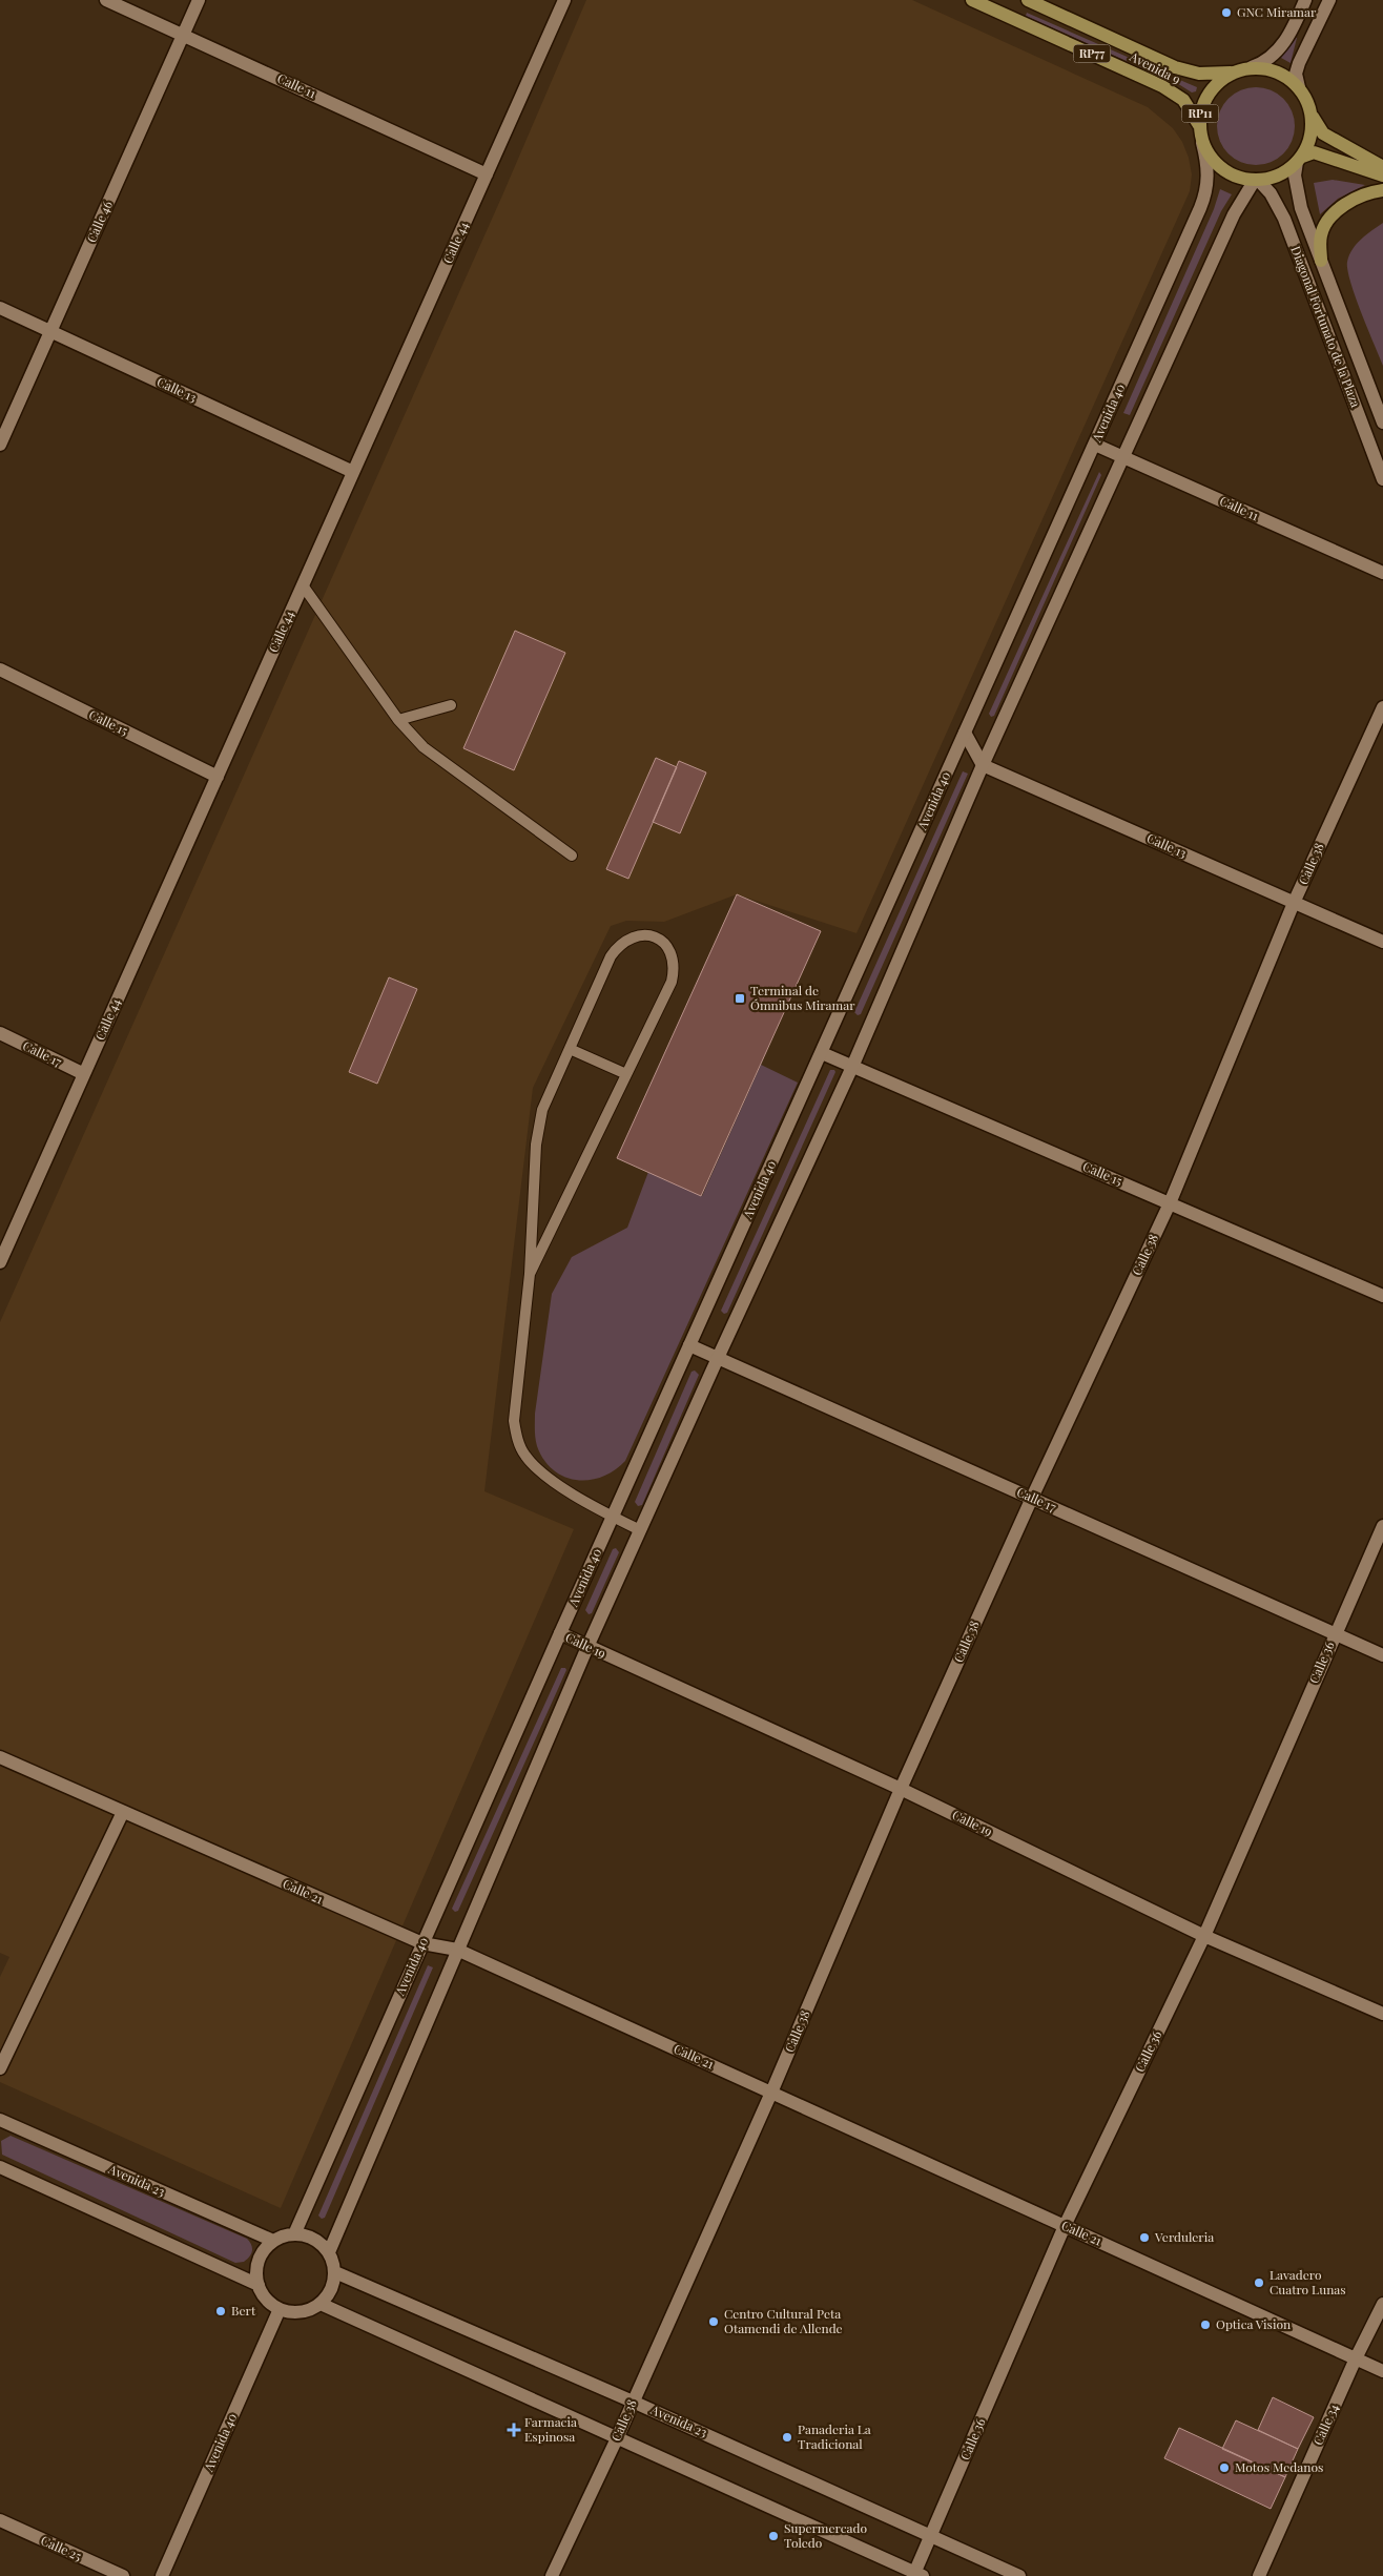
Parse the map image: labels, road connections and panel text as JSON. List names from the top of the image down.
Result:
{
  "streets": {
    "main road": ["RP77", "Avenida 9", "RP11"],
    "street": [
      "Calle 11",
      "Calle 46",
      "Calle 44",
      "Diagonal Fortunato de la Plaza",
      "Calle 13",
      "Avenida 40",
      "Calle 15",
      "Calle 38",
      "Calle 17",
      "Calle 19",
      "Calle 36",
      "Calle 21",
      "Avenida 23",
      "Calle 34",
      "Calle 25"
    ]
  },
  "crossings": [
    ["Avenida 9", "RP11"],
    ["Avenida 9", "Diagonal Fortunato de la Plaza"],
    ["Avenida 9", "Avenida 40"],
    ["Calle 11", "Calle 46"],
    ["Calle 11", "Calle 44"],
    ["Calle 11", "Avenida 40"],
    ["RP11", "Diagonal Fortunato de la Plaza"],
    ["RP11", "Avenida 40"],
    ["Calle 46", "Calle 13"],
    ["Calle 44", "Calle 13"],
    ["Calle 44", "Calle 15"],
    ["Calle 44", "Calle 17"],
    ["Diagonal Fortunato de la Plaza", "Avenida 40"],
    ["Calle 13", "Calle 38"],
    ["Avenida 40", "Calle 15"],
    ["Avenida 40", "Calle 17"],
    ["Avenida 40", "Calle 19"],
    ["Avenida 40", "Calle 21"],
    ["Avenida 40", "Avenida 23"],
    ["Calle 15", "Calle 38"],
    ["Calle 38", "Calle 17"],
    ["Calle 38", "Calle 19"],
    ["Calle 38", "Calle 21"],
    ["Calle 38", "Avenida 23"],
    ["Calle 17", "Calle 36"],
    ["Calle 19", "Calle 36"],
    ["Calle 36", "Calle 21"],
    ["Calle 36", "Avenida 23"],
    ["Calle 21", "Calle 34"]
  ],
  "places": {
    "other": [
      "GNC Miramar",
      "Verduleria",
      "Lavadero Cuatro Lunas",
      "Bert",
      "Centro Cultural Peta Otamendi de Allende",
      "Optica Vision",
      "Panaderia La Tradicional",
      "Motos Medanos",
      "Supermercado Toledo"
    ],
    "transit": ["Terminal de Ómnibus Miramar"],
    "health": ["Farmacia Espinosa"]
  }
}
